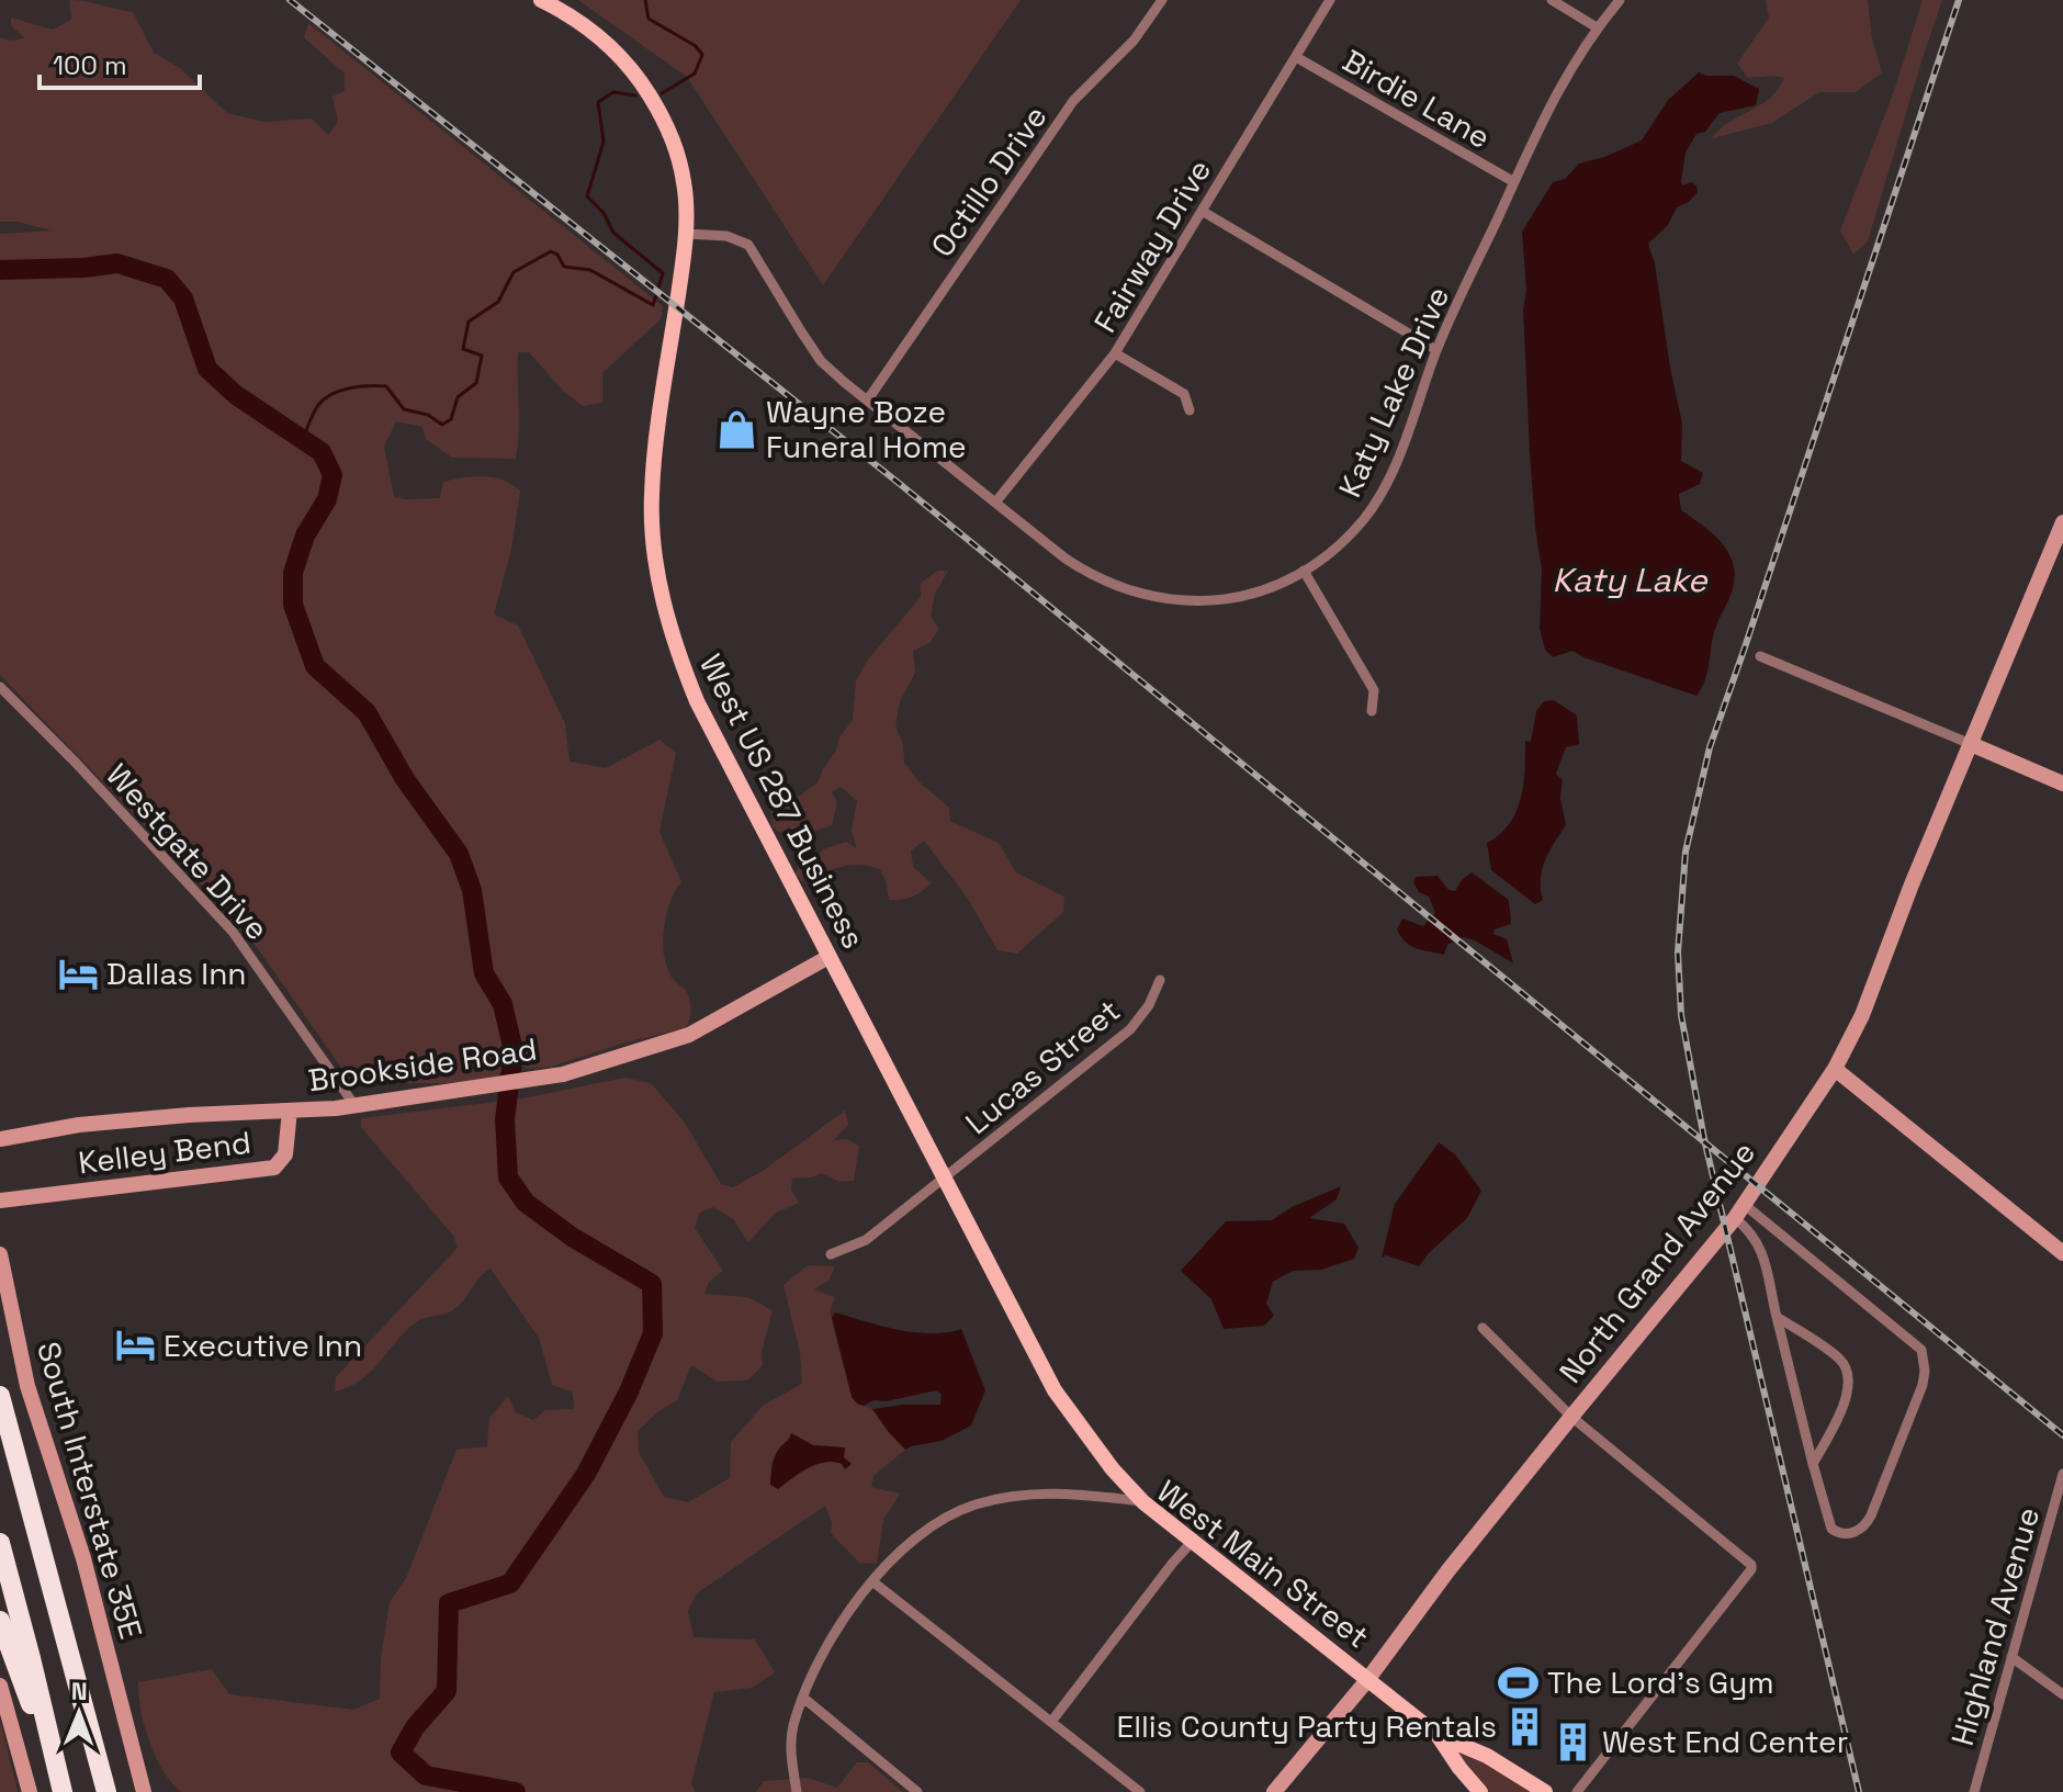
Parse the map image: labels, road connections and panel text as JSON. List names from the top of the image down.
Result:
{
  "streets": {
    "main road": [
      "West US 287 Business",
      "Brookside Road",
      "Kelley Bend",
      "North Grand Avenue",
      "South Interstate 35E",
      "West Main Street"
    ],
    "street": [
      "Birdie Lane",
      "Octillo Drive",
      "Fairway Drive",
      "Katy Lake Drive",
      "Westgate Drive",
      "Lucas Street",
      "Highland Avenue"
    ]
  },
  "crossings": [
    ["Birdie Lane", "Fairway Drive"],
    ["Birdie Lane", "Katy Lake Drive"],
    ["Octillo Drive", "Katy Lake Drive"],
    ["Fairway Drive", "Katy Lake Drive"],
    ["Katy Lake Drive", "West US 287 Business"],
    ["West US 287 Business", "Brookside Road"],
    ["West US 287 Business", "Lucas Street"],
    ["West US 287 Business", "West Main Street"],
    ["Westgate Drive", "Brookside Road"],
    ["Brookside Road", "Kelley Bend"],
    ["North Grand Avenue", "West Main Street"]
  ],
  "water": ["Katy Lake"],
  "places": {
    "shop": ["Wayne Boze Funeral Home"],
    "hotel": ["Dallas Inn", "Executive Inn"],
    "sports": ["The Lord's Gym"],
    "building": ["Ellis County Party Rentals", "West End Center"]
  },
  "scale_bar": "100 m",
  "north": "top"
}
